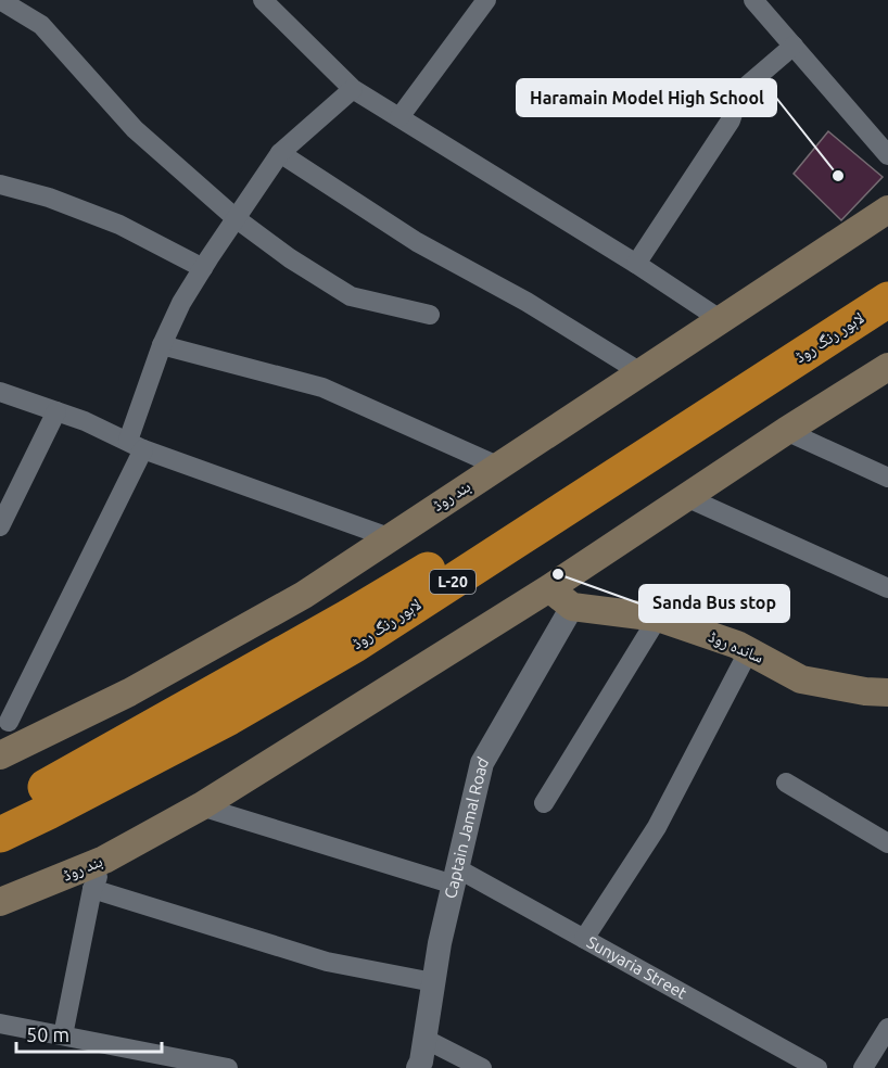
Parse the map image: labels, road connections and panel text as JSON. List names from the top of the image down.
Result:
{
  "streets": {
    "highway": ["لاہور رنگ روڈ", "L-20"],
    "main road": ["بند روڈ", "ساندہ روڈ"],
    "street": ["Captain Jamal Road", "Sunyaria Street"]
  },
  "crossings": [
    ["بند روڈ", "Sunyaria Street"],
    ["ساندہ روڈ", "Captain Jamal Road"],
    ["Captain Jamal Road", "Sunyaria Street"]
  ],
  "places": ["Haramain Model High School", "Sanda Bus stop"],
  "scale_bar": "50 m"
}
